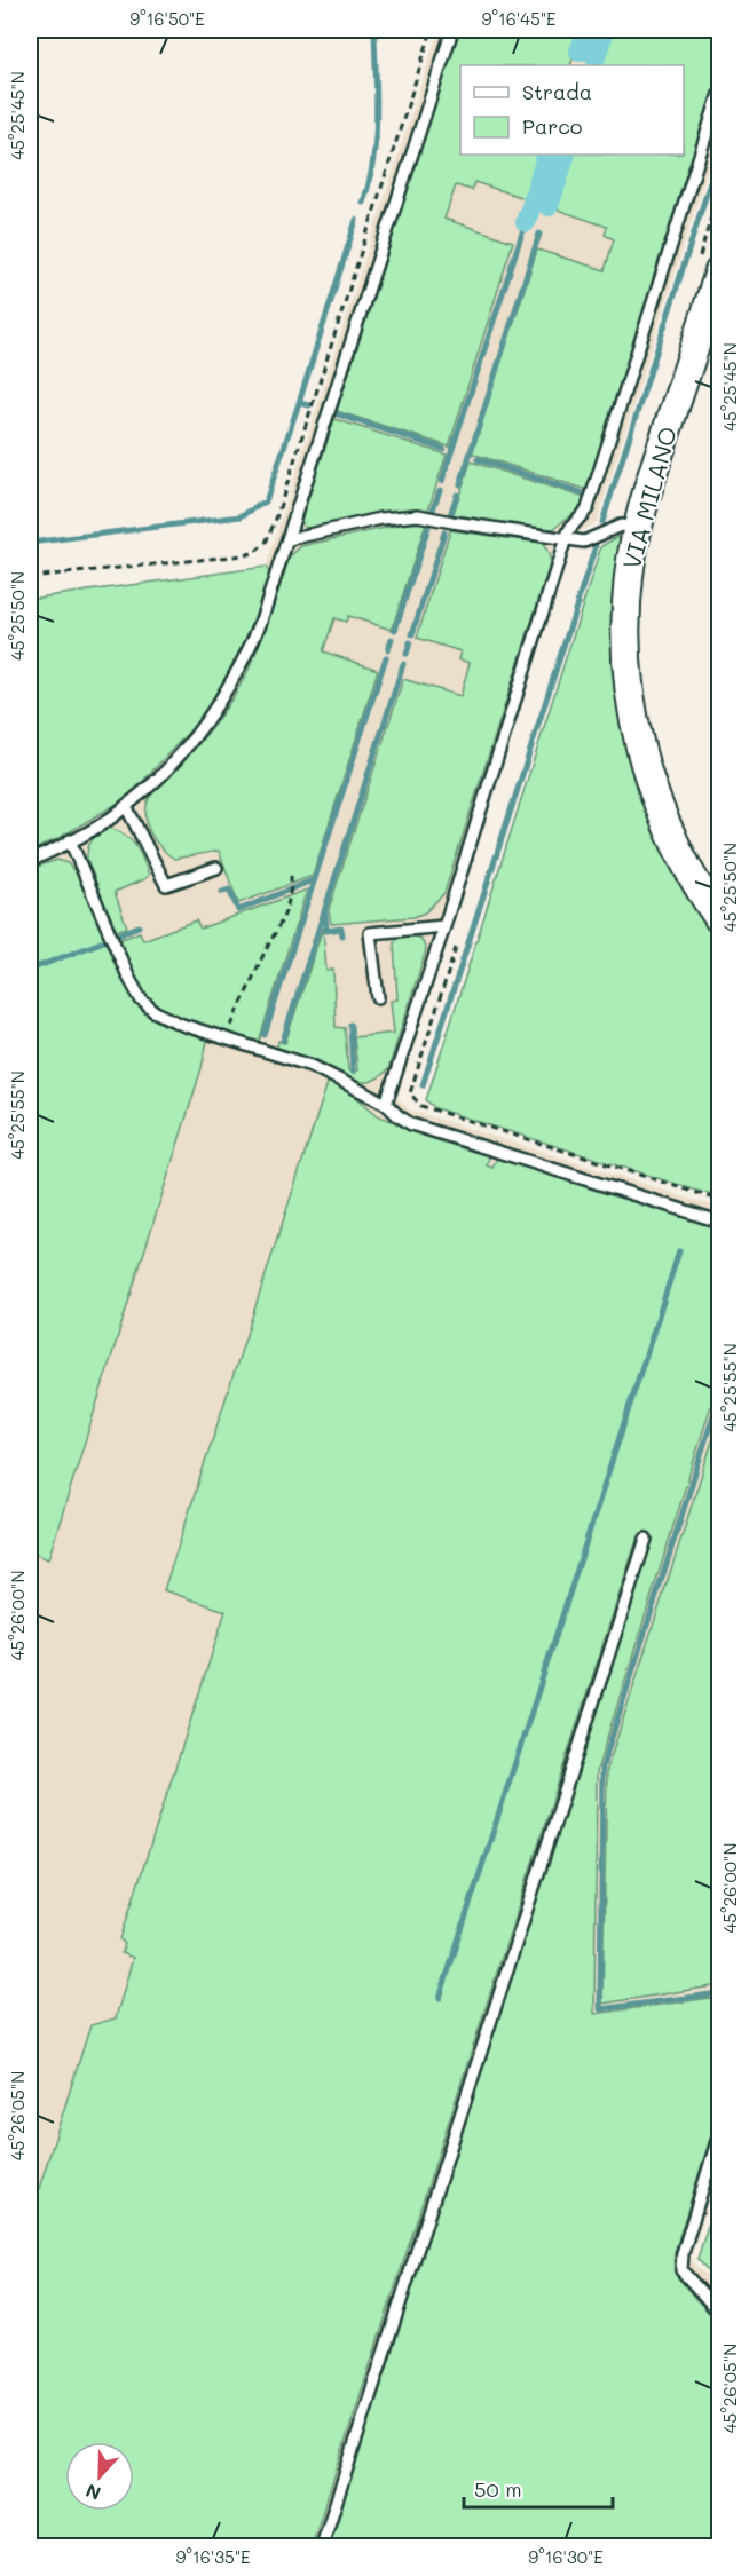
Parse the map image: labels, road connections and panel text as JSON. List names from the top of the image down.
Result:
{
  "streets": {
    "street": ["VIA MILANO"]
  },
  "legend": ["Strada", "Parco"],
  "scale_bar": "50 m",
  "north": "bottom",
  "coordinates": [
    "9°16'50\"E",
    "9°16'45\"E",
    "45°25'45\"N",
    "45°25'50\"N",
    "45°25'55\"N",
    "45°26'00\"N",
    "45°26'05\"N",
    "9°16'35\"E",
    "9°16'30\"E"
  ]
}
